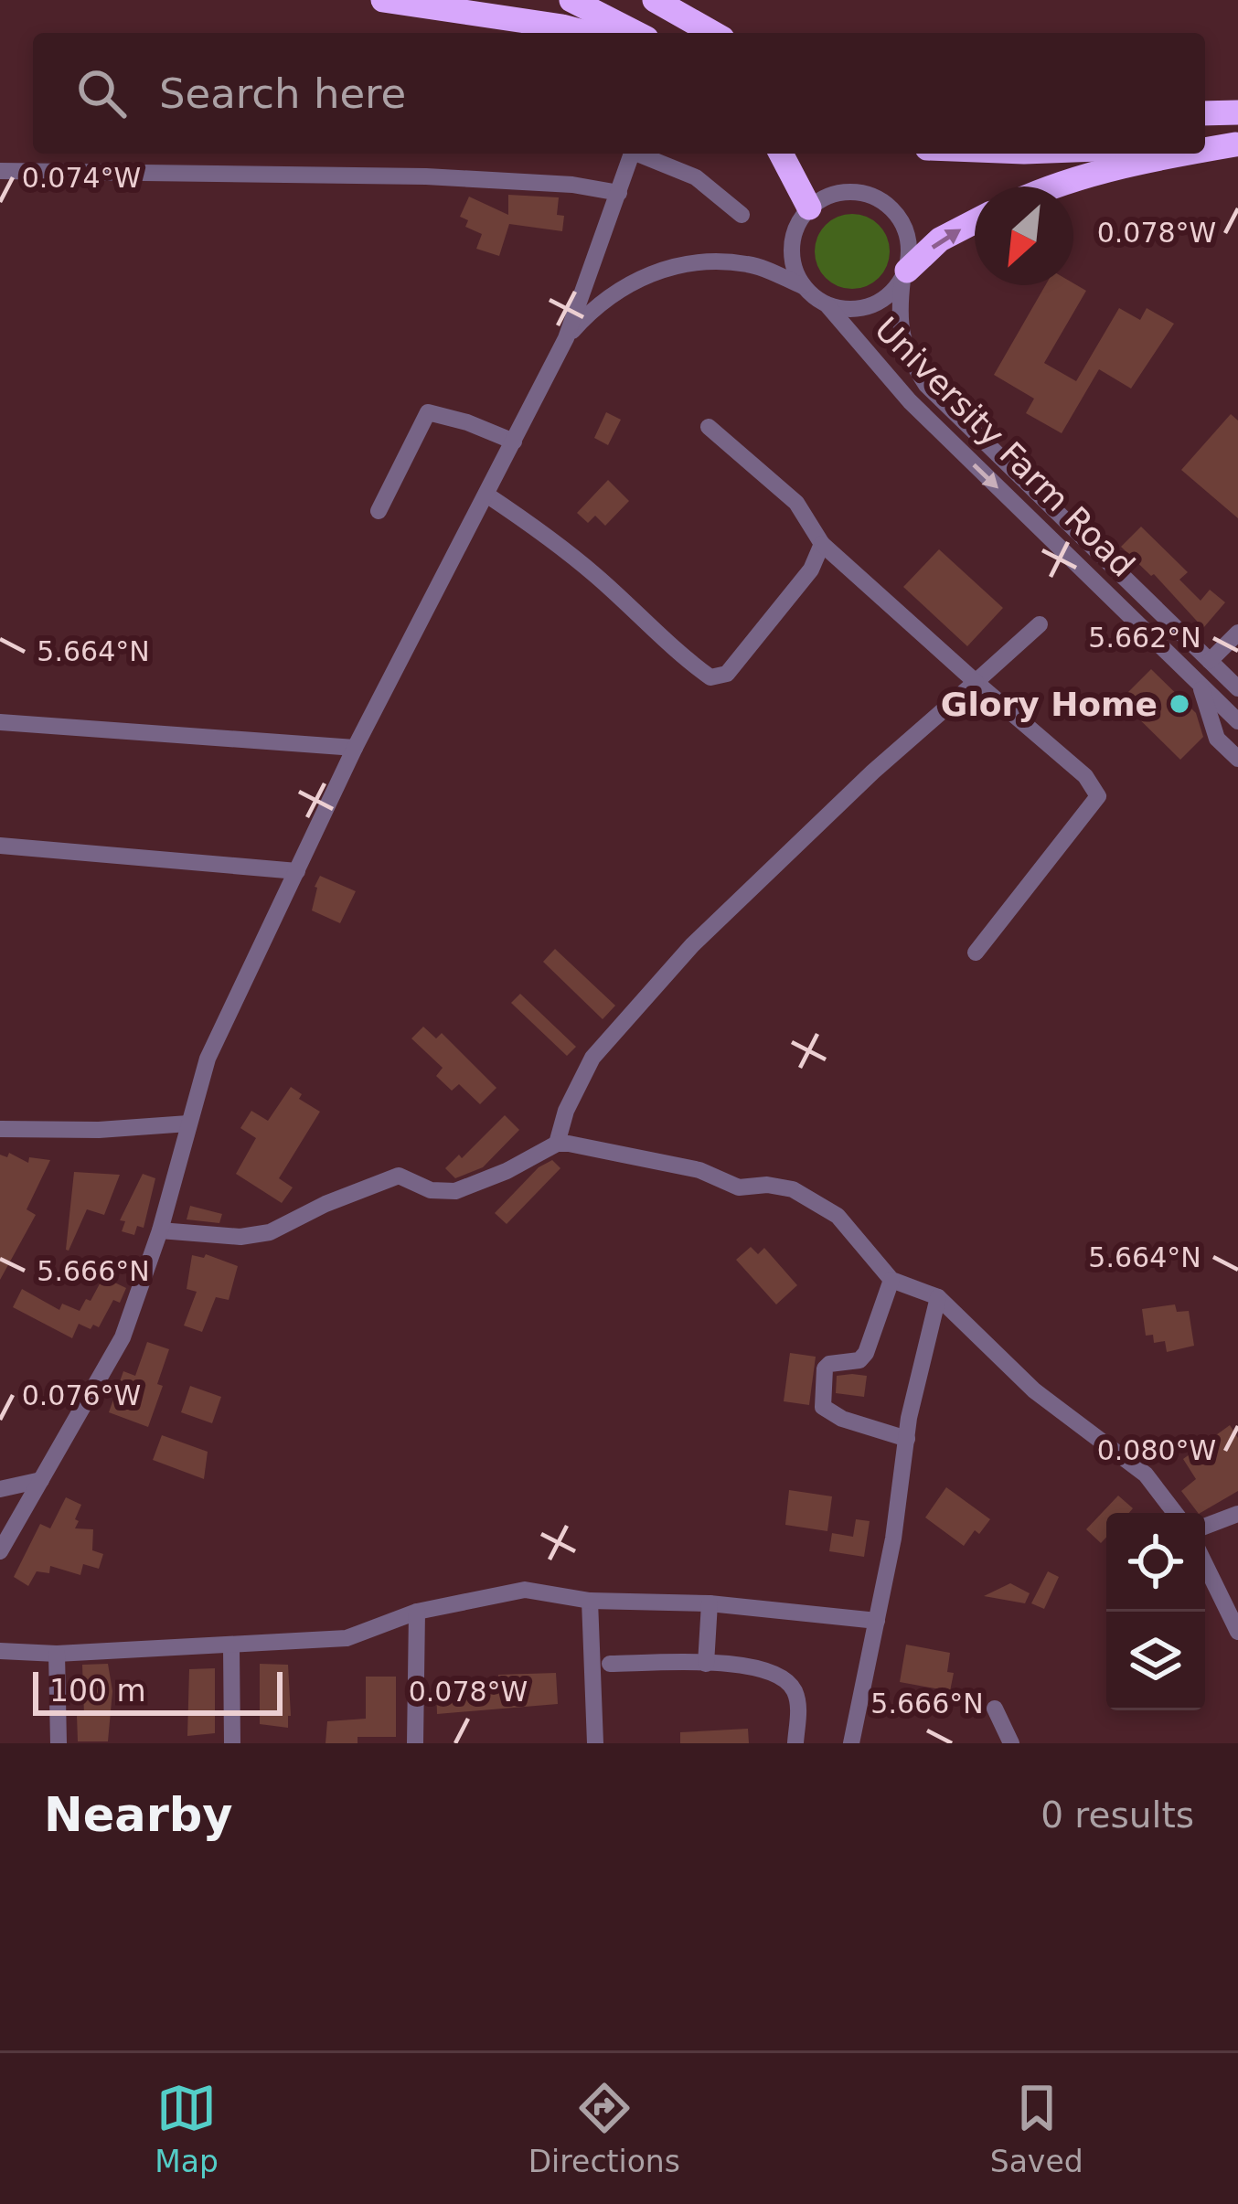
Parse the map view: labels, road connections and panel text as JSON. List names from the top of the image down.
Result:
{
  "streets": {
    "street": ["University Farm Road"]
  },
  "places": ["Glory Home"],
  "scale_bar": "100 m",
  "north": "bottom left",
  "page": {
    "search": "Search here",
    "scale": "100 m",
    "heading": ["Nearby", "0 results"],
    "nav": ["Map", "Directions", "Saved"]
  },
  "coordinates": [
    "0.074°W",
    "0.078°W",
    "5.662°N",
    "5.664°N",
    "5.666°N",
    "0.076°W",
    "0.080°W"
  ]
}
